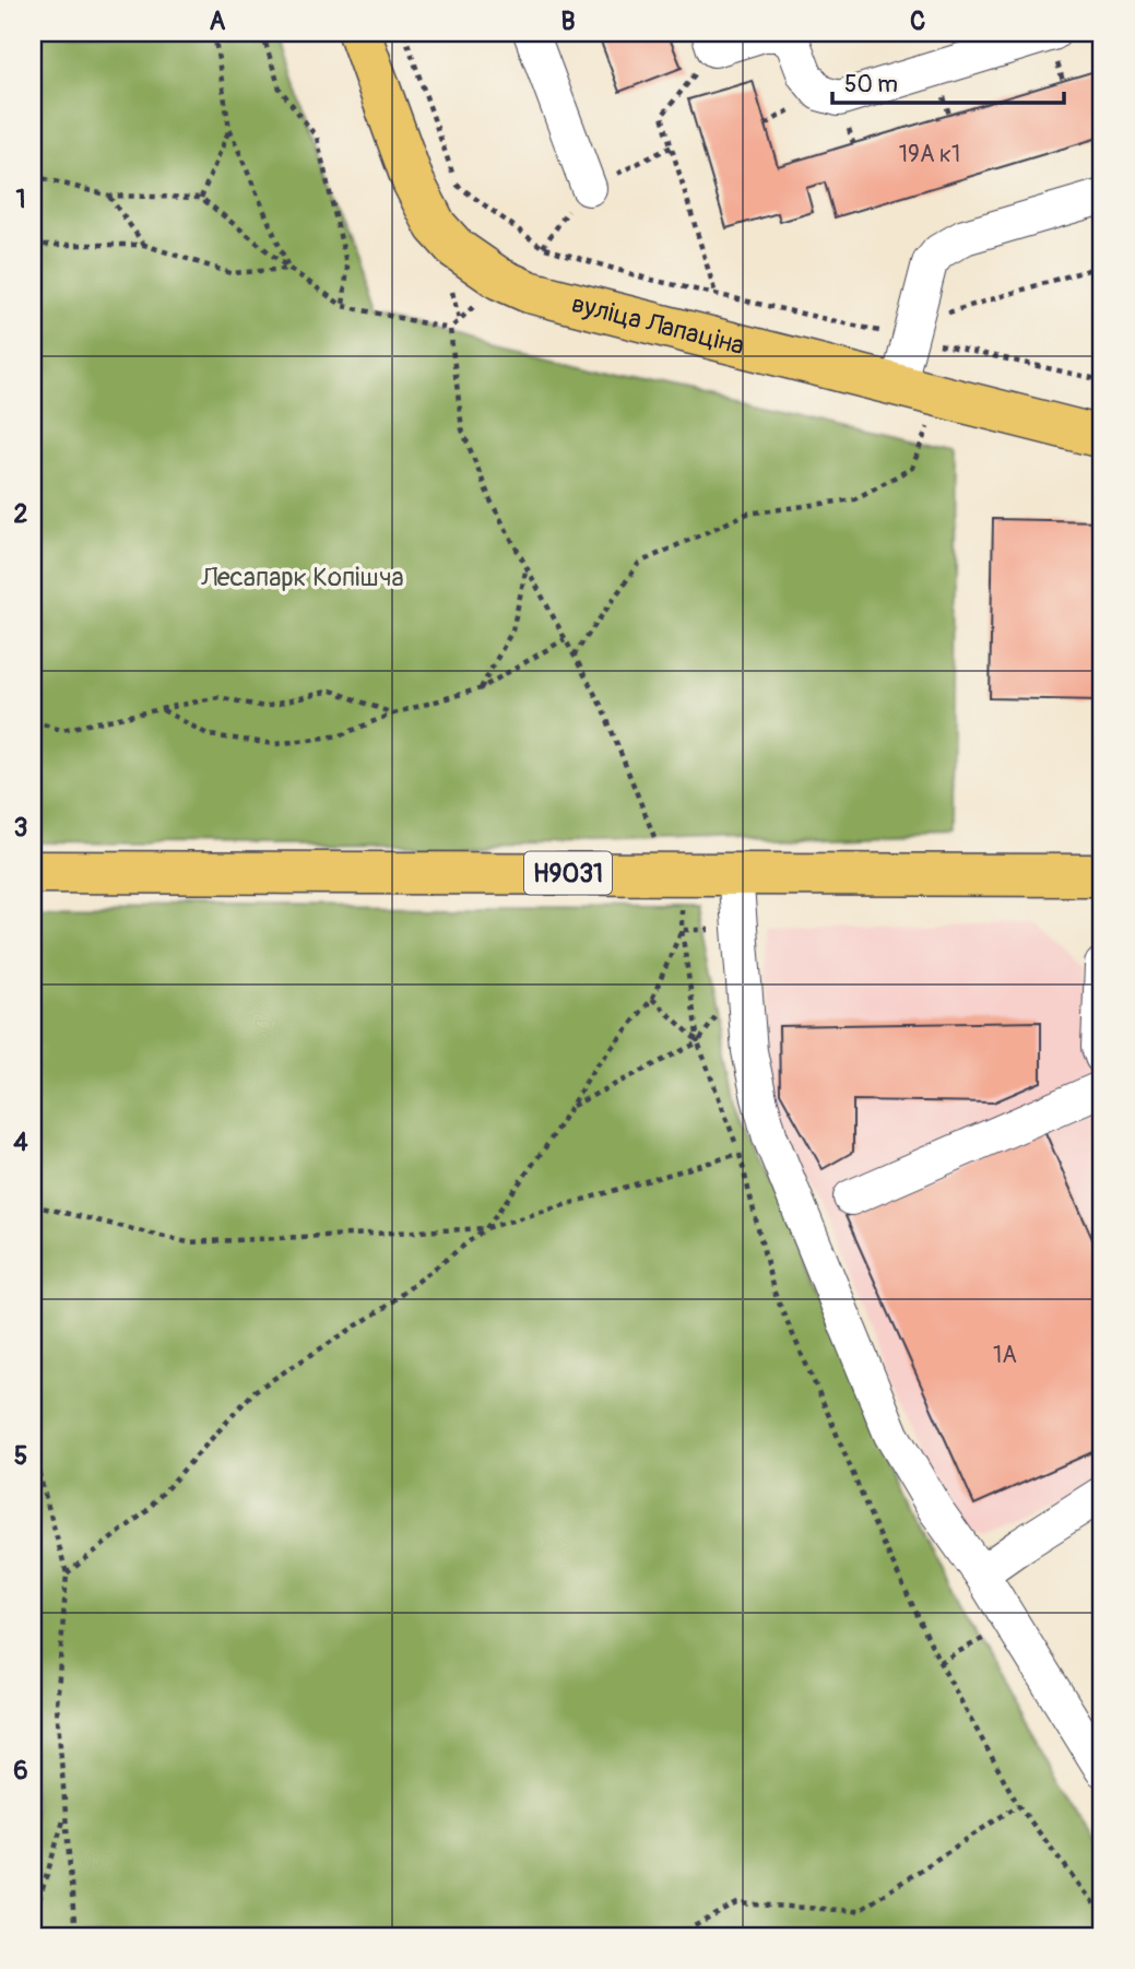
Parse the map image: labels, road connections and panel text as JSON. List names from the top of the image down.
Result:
{
  "streets": {
    "main road": ["вуліца Лапаціна", "Н9031"]
  },
  "parks": ["Лесапарк Копішча"],
  "house_numbers": ["19А к1", "1А"],
  "scale_bar": "50 m",
  "grid": {
    "columns": ["A", "B", "C"],
    "rows": [
      "1",
      "2",
      "3",
      "4",
      "5",
      "6"
    ]
  }
}
